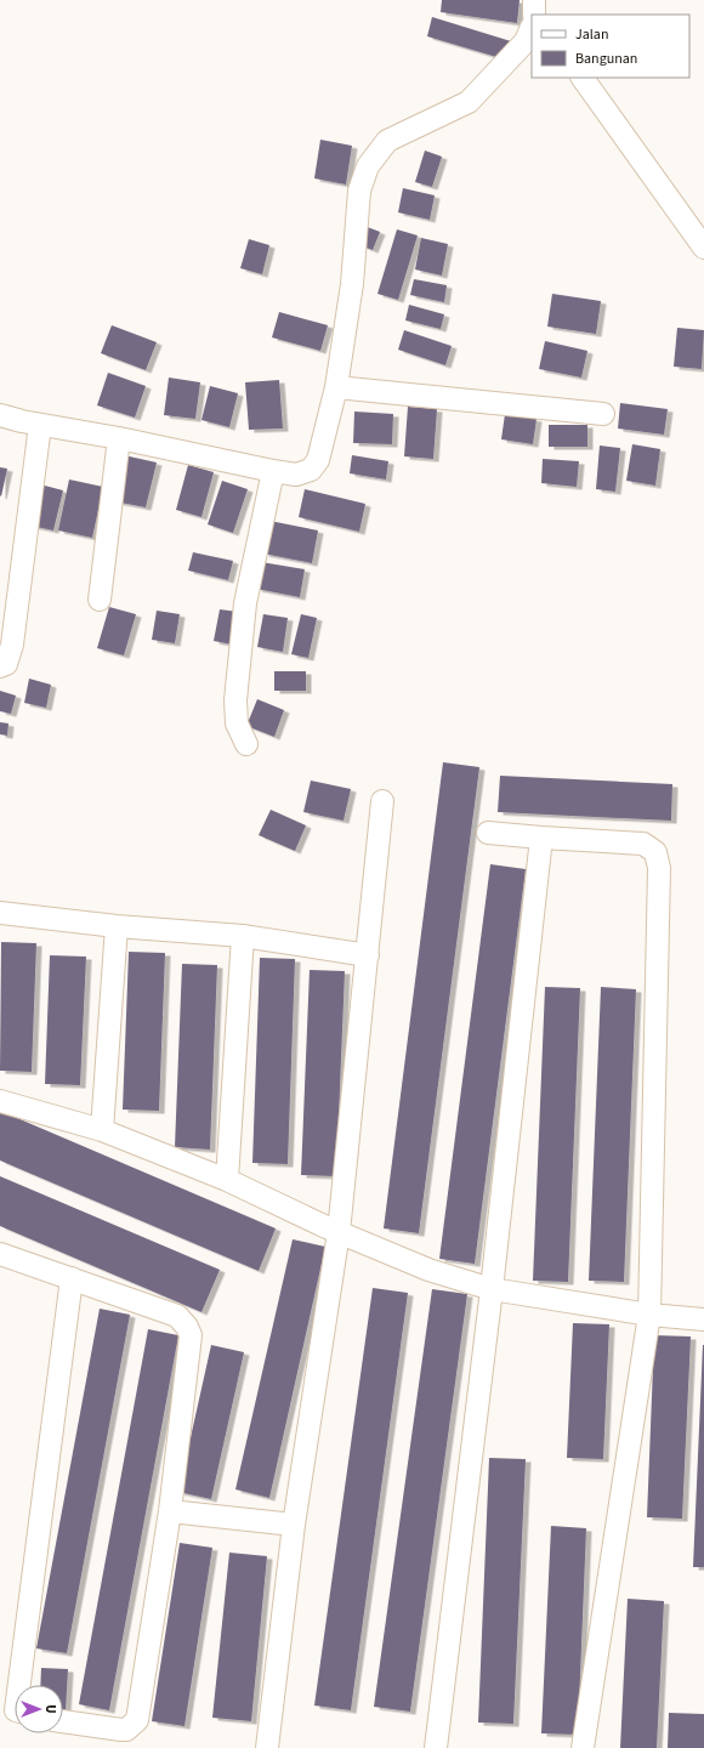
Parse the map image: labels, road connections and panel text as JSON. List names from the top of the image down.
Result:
{
  "legend": ["Jalan", "Bangunan"],
  "north": "right"
}
